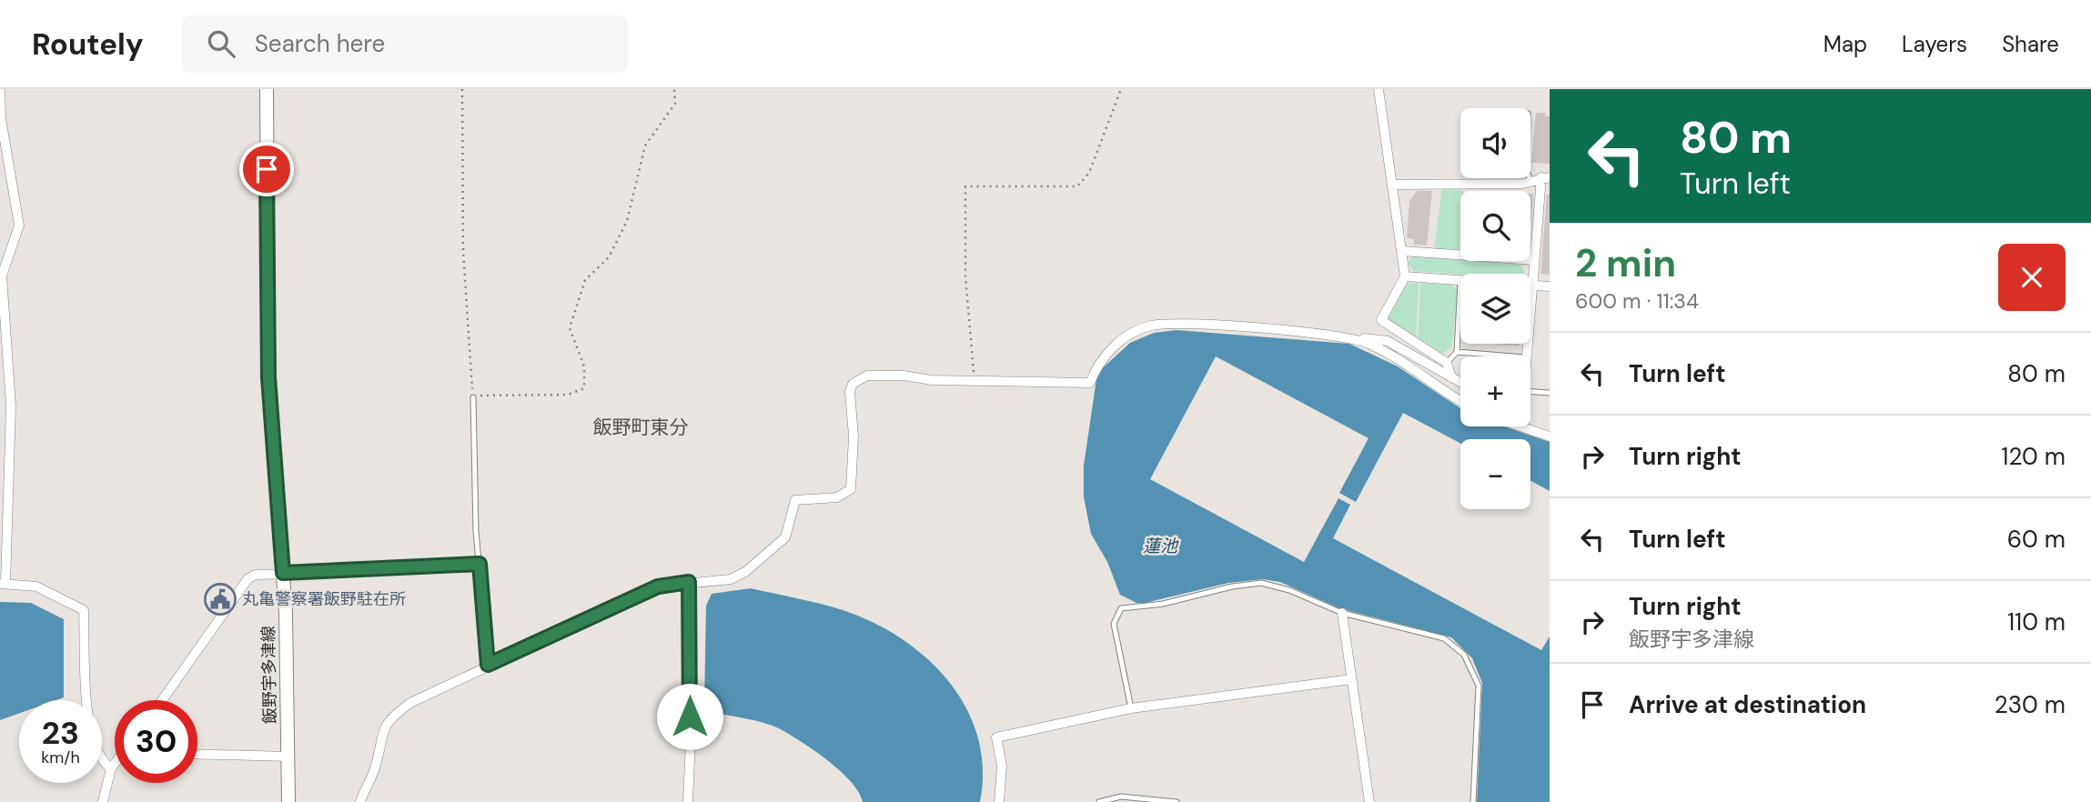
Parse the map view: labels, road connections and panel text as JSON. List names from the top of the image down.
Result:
{
  "streets": {
    "main road": ["飯野宇多津線"]
  },
  "districts": ["飯野町東分"],
  "water": ["蓮池"],
  "places": {
    "public building": ["丸亀警察署飯野駐在所"]
  },
  "page": {
    "header": "Routely",
    "search": "Search here",
    "nav": ["Map", "Layers", "Share"],
    "turn": ["80 m", "Turn left"],
    "map_buttons": ["+", "−"],
    "heading": ["2 min", "600 m · 11:34"],
    "list": [
      {
        "name": "Turn left",
        "value": "80 m"
      },
      {
        "name": "Turn right",
        "value": "120 m"
      },
      {
        "name": "Turn left",
        "value": "60 m"
      },
      {
        "name": "Turn right",
        "note": "飯野宇多津線",
        "value": "110 m"
      },
      {
        "name": "Arrive at destination",
        "value": "230 m"
      }
    ],
    "speed": "23 km/h",
    "limit": "30"
  }
}
